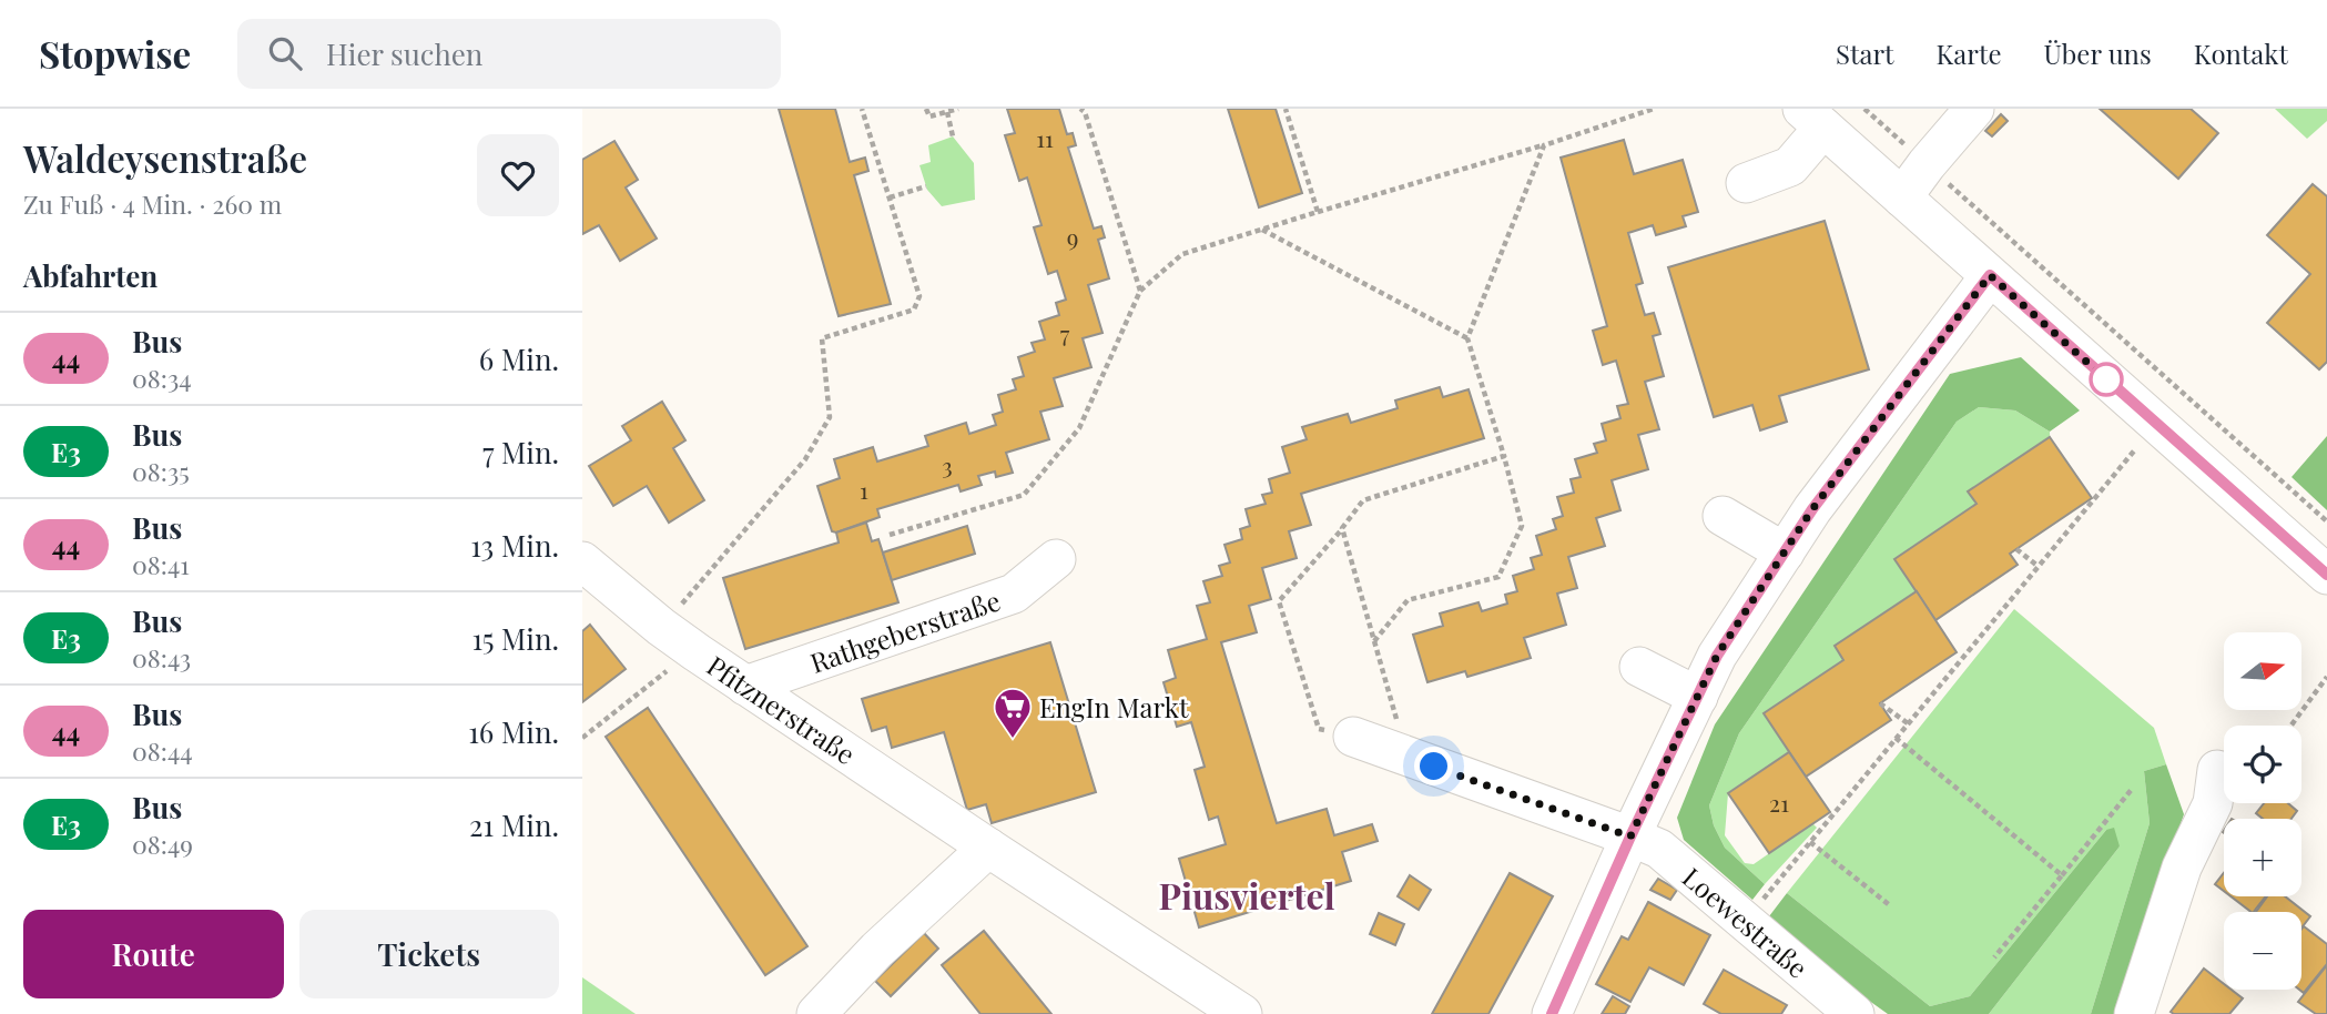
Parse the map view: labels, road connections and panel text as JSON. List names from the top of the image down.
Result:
{
  "streets": {
    "street": ["Rathgeberstraße", "Pfitznerstraße", "Loewestraße"]
  },
  "crossings": [
    ["Rathgeberstraße", "Pfitznerstraße"]
  ],
  "districts": ["Piusviertel"],
  "places": {
    "supermarket": ["EngIn Markt"]
  },
  "lines": ["bus line 44"],
  "house_numbers": [
    "11",
    "9",
    "7",
    "3",
    "1",
    "21"
  ],
  "north": "right",
  "page": {
    "header": "Stopwise",
    "search": "Hier suchen",
    "nav": [
      "Start",
      "Karte",
      "Über uns",
      "Kontakt"
    ],
    "heading": [
      ["Waldeysenstraße", "Zu Fuß · 4 Min. · 260 m"],
      "Abfahrten"
    ],
    "list": [
      {
        "mark": "44",
        "name": "Bus",
        "note": "08:34",
        "value": "6 Min."
      },
      {
        "mark": "E3",
        "name": "Bus",
        "note": "08:35",
        "value": "7 Min."
      },
      {
        "mark": "44",
        "name": "Bus",
        "note": "08:41",
        "value": "13 Min."
      },
      {
        "mark": "E3",
        "name": "Bus",
        "note": "08:43",
        "value": "15 Min."
      },
      {
        "mark": "44",
        "name": "Bus",
        "note": "08:44",
        "value": "16 Min."
      },
      {
        "mark": "E3",
        "name": "Bus",
        "note": "08:49",
        "value": "21 Min."
      }
    ],
    "map_buttons": ["+", "−"],
    "buttons": ["Route", "Tickets"]
  }
}
